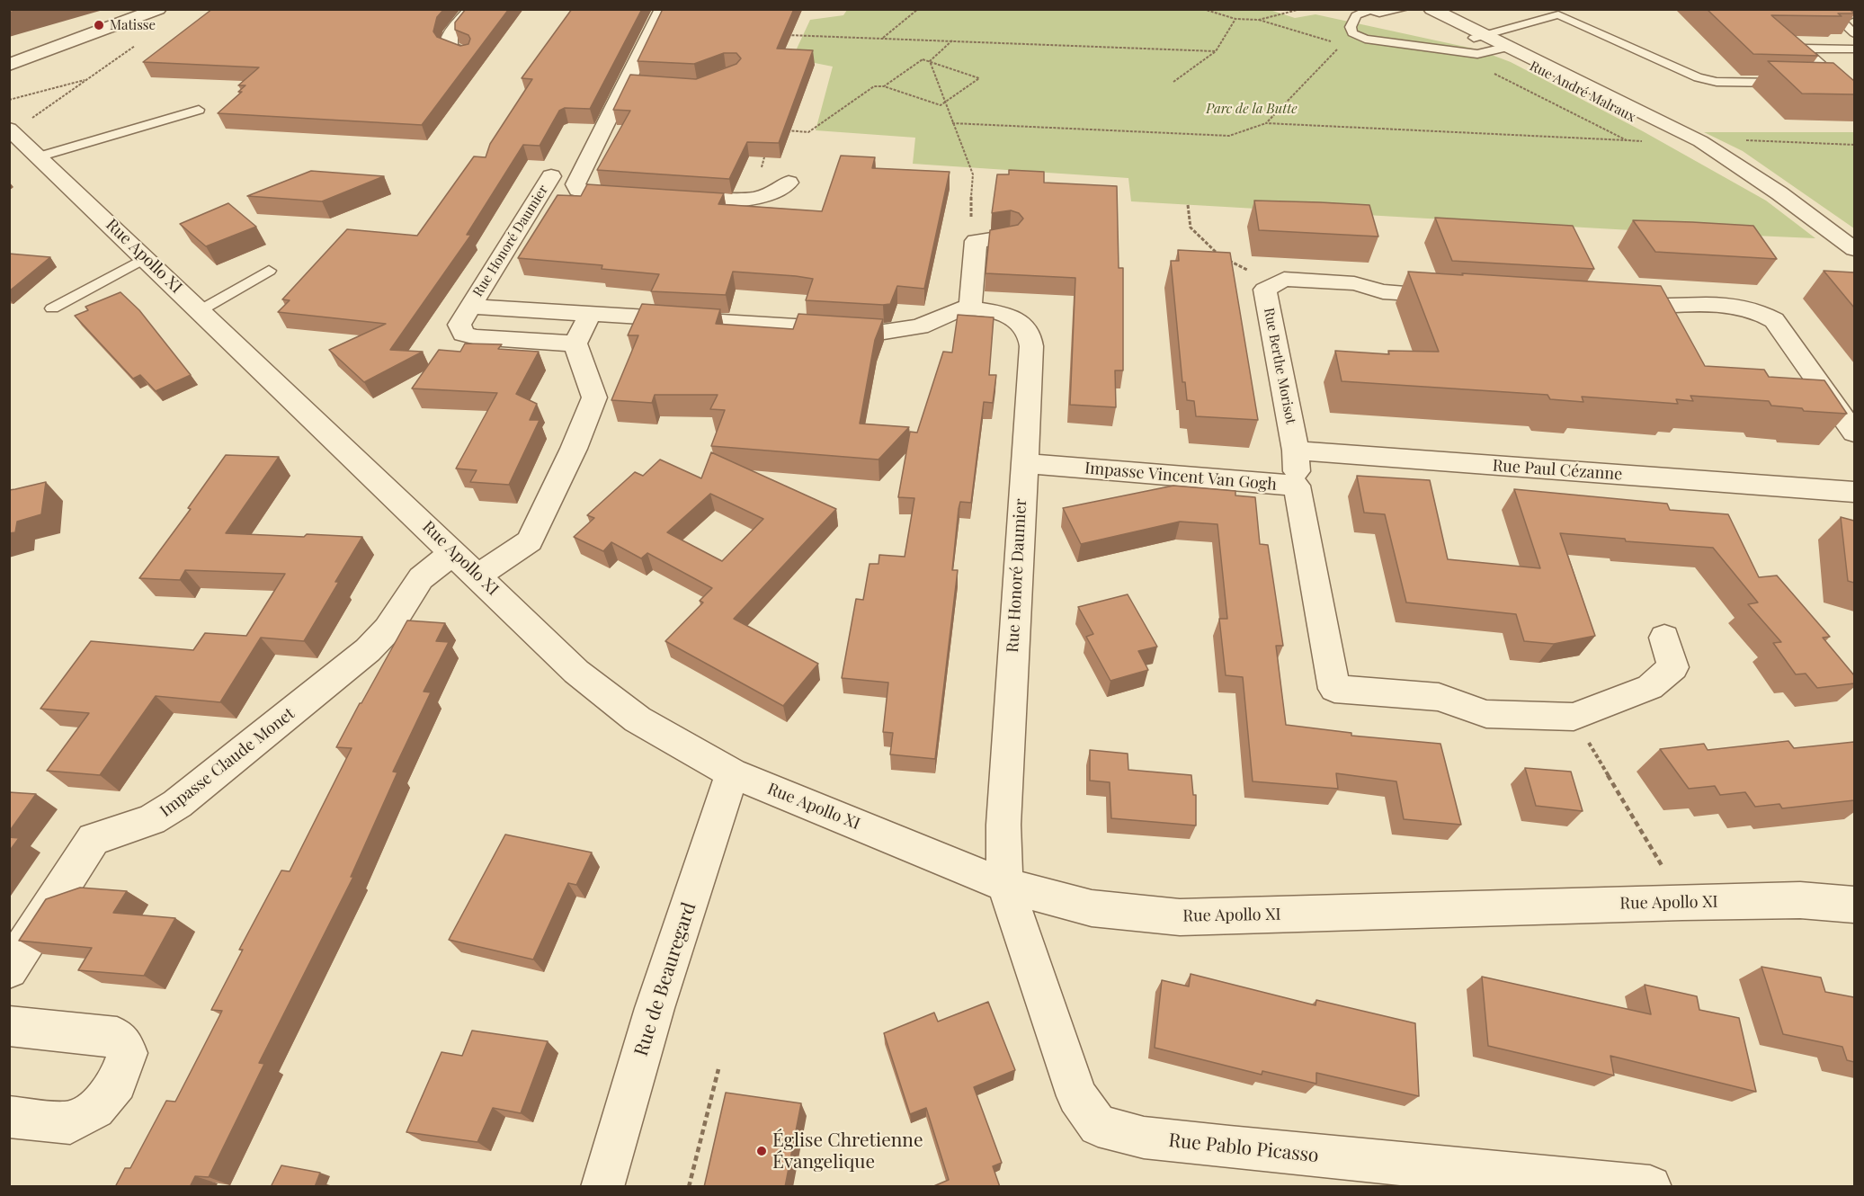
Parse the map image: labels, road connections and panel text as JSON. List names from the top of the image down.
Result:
{
  "streets": {
    "street": [
      "Rue André Malraux",
      "Rue Honoré Daumier",
      "Rue Apollo XI",
      "Rue Berthe Morisot",
      "Rue Paul Cézanne",
      "Impasse Vincent Van Gogh",
      "Impasse Claude Monet",
      "Rue de Beauregard",
      "Rue Pablo Picasso"
    ]
  },
  "crossings": [
    ["Rue Honoré Daumier", "Rue Apollo XI"],
    ["Rue Honoré Daumier", "Impasse Vincent Van Gogh"],
    ["Rue Honoré Daumier", "Rue Pablo Picasso"],
    ["Rue Apollo XI", "Impasse Claude Monet"],
    ["Rue Apollo XI", "Rue de Beauregard"],
    ["Rue Apollo XI", "Rue Pablo Picasso"],
    ["Rue Berthe Morisot", "Rue Paul Cézanne"]
  ],
  "parks": ["Parc de la Butte"],
  "places": ["Matisse", "Église Chretienne Évangelique"]
}
